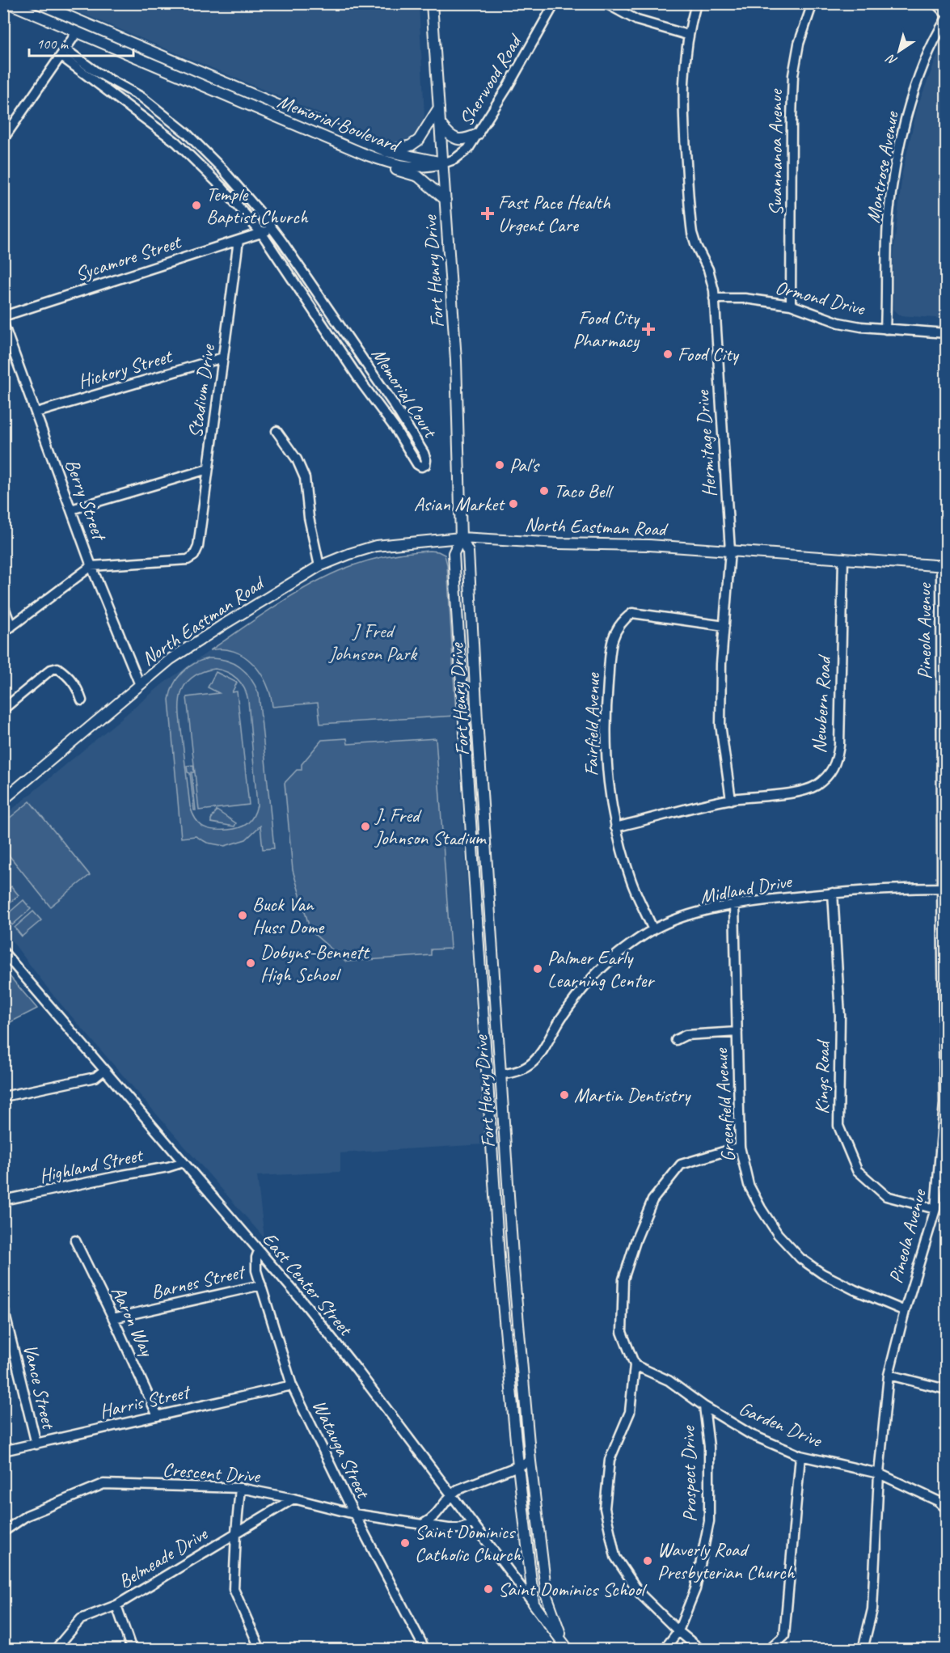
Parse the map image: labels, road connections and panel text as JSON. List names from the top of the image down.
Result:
{
  "streets": {
    "main road": [
      "Memorial Boulevard",
      "Fort Henry Drive",
      "North Eastman Road",
      "East Center Street"
    ],
    "street": [
      "Sherwood Road",
      "Swannanoa Avenue",
      "Montrose Avenue",
      "Sycamore Street",
      "Ormond Drive",
      "Hickory Street",
      "Stadium Drive",
      "Memorial Court",
      "Hermitage Drive",
      "Berry Street",
      "Pineola Avenue",
      "Newbern Road",
      "Fairfield Avenue",
      "Midland Drive",
      "Kings Road",
      "Greenfield Avenue",
      "Highland Street",
      "Barnes Street",
      "Aaron Way",
      "Vance Street",
      "Harris Street",
      "Garden Drive",
      "Watauga Street",
      "Crescent Drive",
      "Prospect Drive",
      "Belmeade Drive"
    ]
  },
  "crossings": [
    ["Sherwood Road", "Memorial Boulevard"],
    ["Sherwood Road", "Fort Henry Drive"],
    ["Memorial Boulevard", "Fort Henry Drive"],
    ["Swannanoa Avenue", "Ormond Drive"],
    ["Montrose Avenue", "Ormond Drive"],
    ["Sycamore Street", "Stadium Drive"],
    ["Sycamore Street", "Memorial Court"],
    ["Fort Henry Drive", "North Eastman Road"],
    ["Fort Henry Drive", "Midland Drive"],
    ["Fort Henry Drive", "East Center Street"],
    ["Ormond Drive", "Hermitage Drive"],
    ["Hickory Street", "Stadium Drive"],
    ["Hickory Street", "Berry Street"],
    ["Stadium Drive", "Berry Street"],
    ["Hermitage Drive", "North Eastman Road"],
    ["Hermitage Drive", "Newbern Road"],
    ["Hermitage Drive", "Fairfield Avenue"],
    ["Berry Street", "North Eastman Road"],
    ["North Eastman Road", "Pineola Avenue"],
    ["North Eastman Road", "Newbern Road"],
    ["Pineola Avenue", "Midland Drive"],
    ["Pineola Avenue", "Kings Road"],
    ["Pineola Avenue", "Greenfield Avenue"],
    ["Pineola Avenue", "Garden Drive"],
    ["Newbern Road", "Fairfield Avenue"],
    ["Fairfield Avenue", "Midland Drive"],
    ["Midland Drive", "Kings Road"],
    ["Midland Drive", "Greenfield Avenue"],
    ["Highland Street", "East Center Street"],
    ["Barnes Street", "Aaron Way"],
    ["Barnes Street", "Watauga Street"],
    ["East Center Street", "Watauga Street"],
    ["East Center Street", "Crescent Drive"],
    ["Aaron Way", "Harris Street"],
    ["Vance Street", "Harris Street"],
    ["Harris Street", "Watauga Street"],
    ["Garden Drive", "Prospect Drive"],
    ["Watauga Street", "Crescent Drive"],
    ["Crescent Drive", "Belmeade Drive"]
  ],
  "parks": ["J Fred Johnson Park"],
  "places": {
    "other": [
      "Temple Baptist Church",
      "Food City",
      "Pal's",
      "Taco Bell",
      "Asian Market",
      "J. Fred Johnson Stadium",
      "Buck Van Huss Dome",
      "Dobyns-Bennett High School",
      "Palmer Early Learning Center",
      "Martin Dentistry",
      "Saint Dominics Catholic Church",
      "Waverly Road Presbyterian Church",
      "Saint Dominics School"
    ],
    "health": ["Fast Pace Health Urgent Care", "Food City Pharmacy"]
  },
  "scale_bar": "100 m",
  "north": "bottom left"
}
